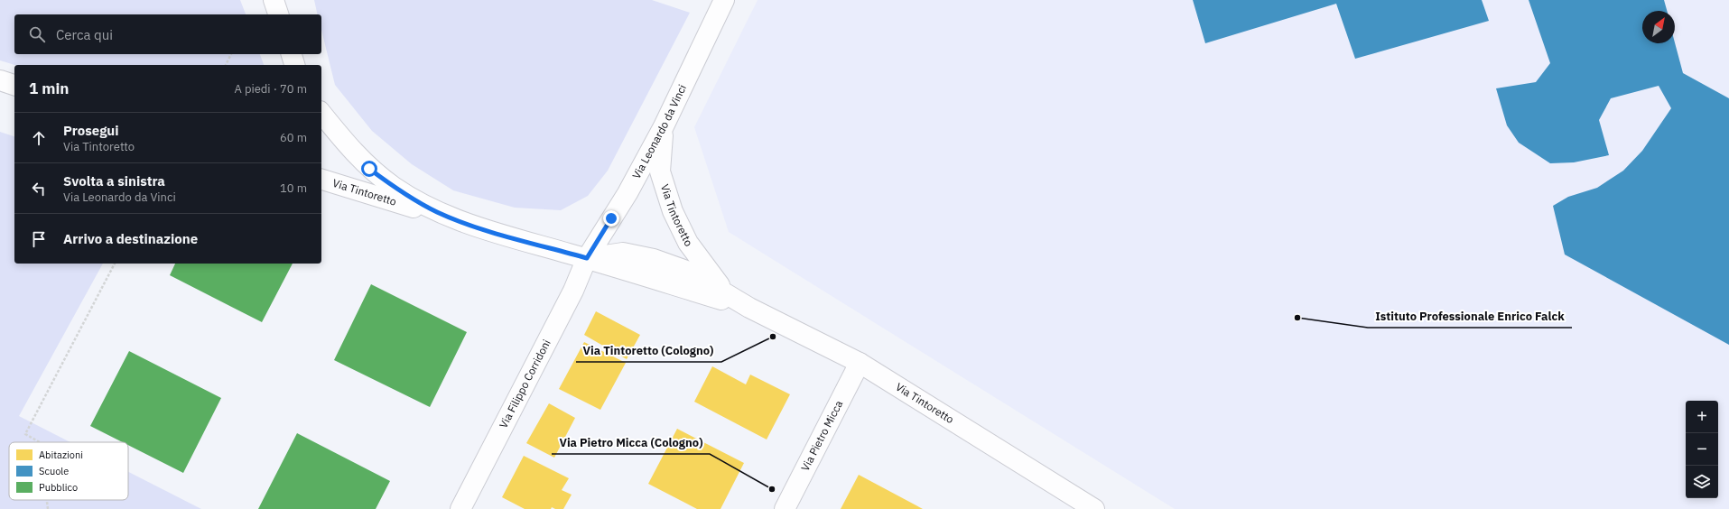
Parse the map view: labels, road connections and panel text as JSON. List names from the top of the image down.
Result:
{
  "streets": {
    "street": [
      "Via Leonardo da Vinci",
      "Via Tintoretto",
      "Via Filippo Corridoni",
      "Via Pietro Micca"
    ]
  },
  "crossings": [
    ["Via Leonardo da Vinci", "Via Tintoretto"],
    ["Via Leonardo da Vinci", "Via Filippo Corridoni"],
    ["Via Tintoretto", "Via Filippo Corridoni"],
    ["Via Tintoretto", "Via Pietro Micca"]
  ],
  "places": ["Istituto Professionale Enrico Falck", "Via Tintoretto (Cologno)", "Via Pietro Micca (Cologno)"],
  "legend": ["Abitazioni", "Scuole", "Pubblico"],
  "north": "top right",
  "page": {
    "search": "Cerca qui",
    "heading": ["1 min", "A piedi · 70 m"],
    "list": [
      ["Prosegui", "Via Tintoretto", "60 m"],
      ["Svolta a sinistra", "Via Leonardo da Vinci", "10 m"],
      "Arrivo a destinazione"
    ],
    "map_buttons": ["+", "−"]
  }
}
